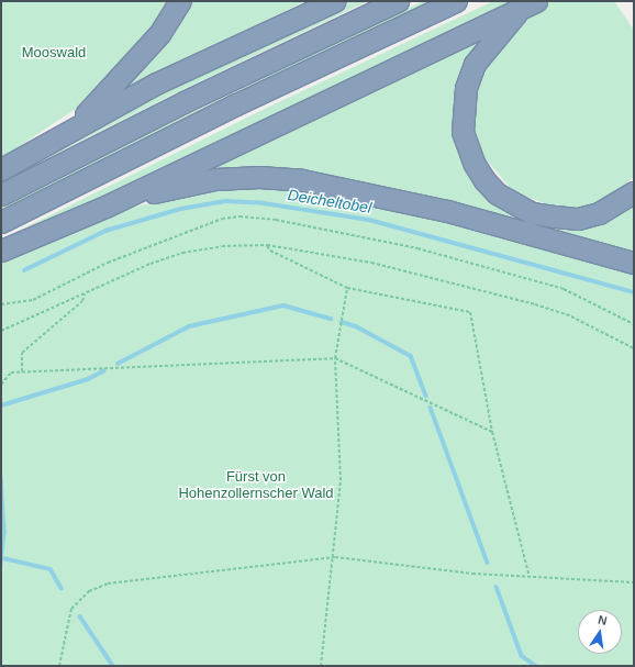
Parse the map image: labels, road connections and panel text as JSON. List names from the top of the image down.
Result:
{
  "water": ["Deicheltobel"],
  "parks": ["Mooswald", "Fürst von Hohenzollernscher Wald"],
  "north": "top"
}
